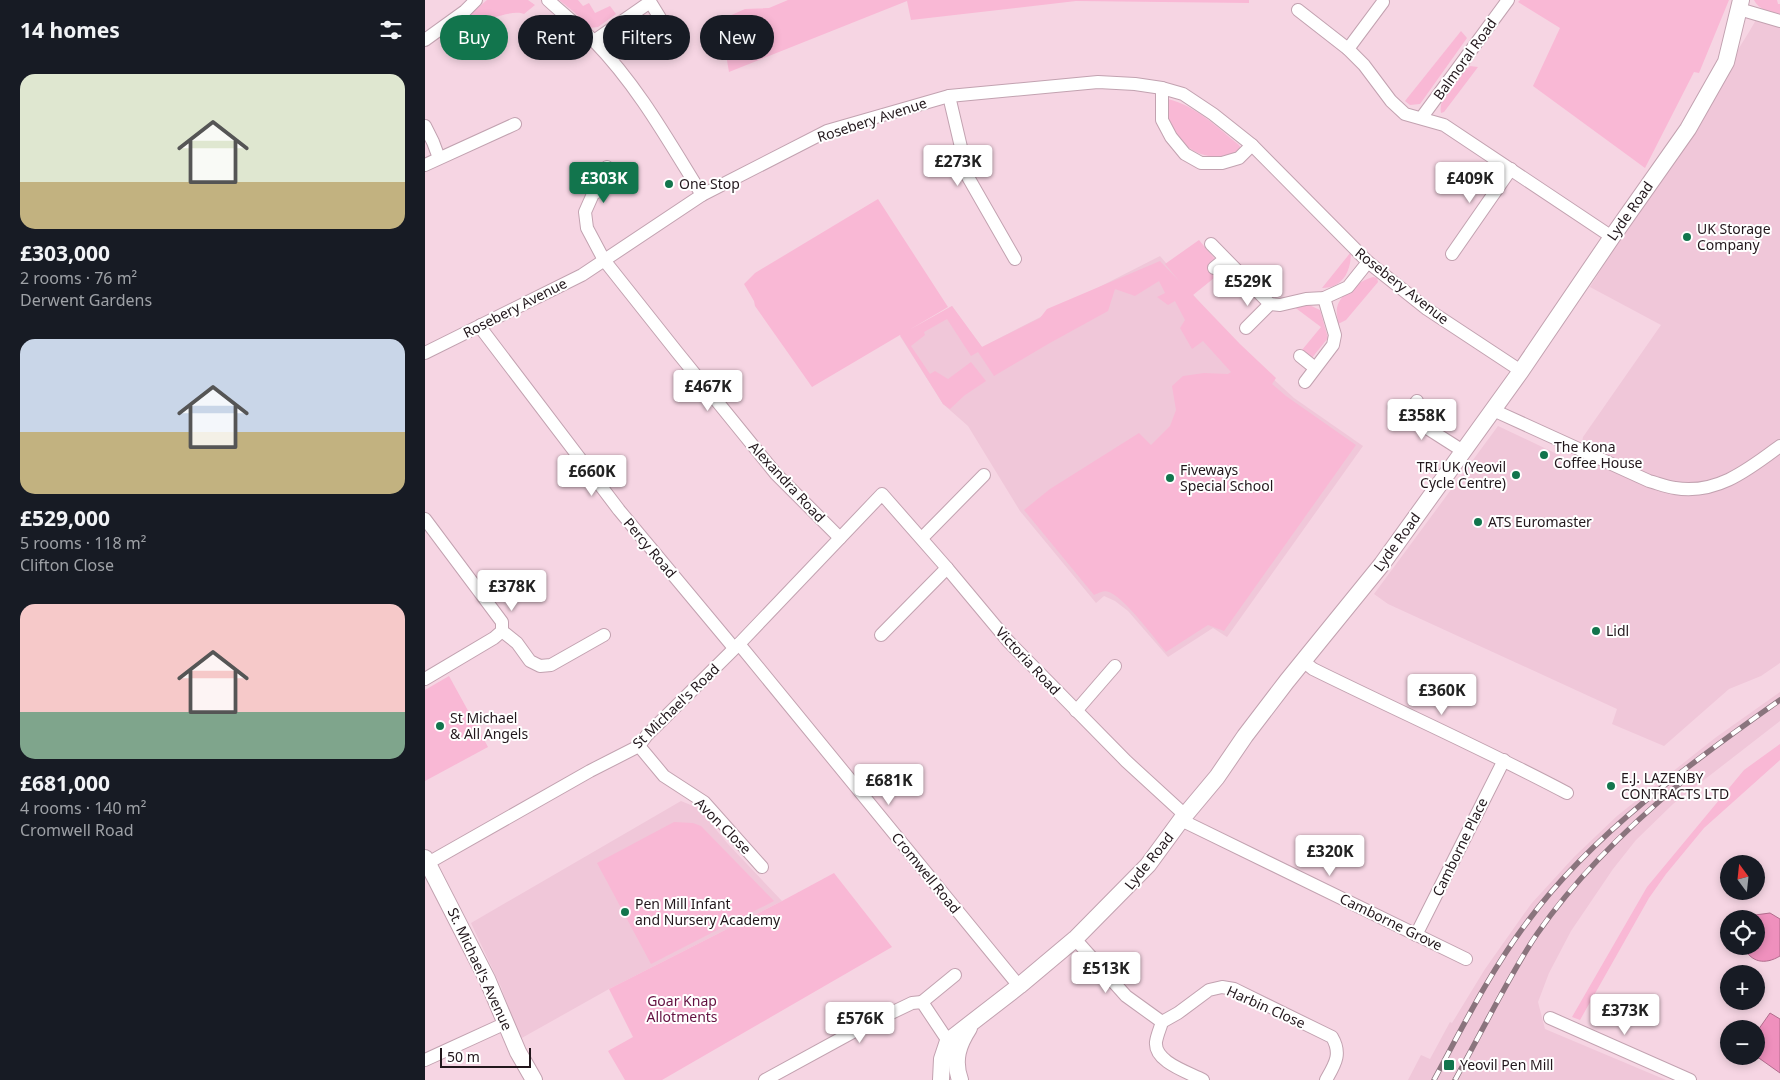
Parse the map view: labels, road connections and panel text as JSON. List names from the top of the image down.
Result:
{
  "streets": {
    "street": [
      "Balmoral Road",
      "Rosebery Avenue",
      "Lyde Road",
      "Alexandra Road",
      "Percy Road",
      "Victoria Road",
      "St Michael's Road",
      "Avon Close",
      "Camborne Place",
      "Cromwell Road",
      "Camborne Grove",
      "St. Michael's Avenue",
      "Harbin Close"
    ]
  },
  "crossings": [
    ["Rosebery Avenue", "Lyde Road"],
    ["Rosebery Avenue", "Alexandra Road"],
    ["Rosebery Avenue", "Percy Road"],
    ["Lyde Road", "Victoria Road"],
    ["Lyde Road", "Cromwell Road"],
    ["Lyde Road", "Camborne Grove"],
    ["Alexandra Road", "St Michael's Road"],
    ["Percy Road", "St Michael's Road"],
    ["Percy Road", "Cromwell Road"],
    ["Victoria Road", "St Michael's Road"],
    ["Victoria Road", "Camborne Grove"],
    ["St Michael's Road", "Avon Close"],
    ["St Michael's Road", "Cromwell Road"],
    ["St Michael's Road", "St. Michael's Avenue"],
    ["Camborne Place", "Camborne Grove"]
  ],
  "parks": ["Goar Knap Allotments"],
  "places": {
    "other": [
      "One Stop",
      "UK Storage Company",
      "The Kona Coffee House",
      "TRI UK (Yeovil Cycle Centre)",
      "Fiveways Special School",
      "ATS Euromaster",
      "Lidl",
      "St Michael & All Angels",
      "E.J. LAZENBY CONTRACTS LTD",
      "Pen Mill Infant and Nursery Academy"
    ],
    "transit": ["Yeovil Pen Mill"]
  },
  "scale_bar": "50 m",
  "north": "top",
  "page": {
    "heading": "14 homes",
    "chip": [
      "Buy",
      "Rent",
      "Filters",
      "New"
    ],
    "list": [
      {
        "name": "£303,000",
        "note": "2 rooms · 76 m² · Derwent Gardens"
      },
      {
        "name": "£529,000",
        "note": "5 rooms · 118 m² · Clifton Close"
      },
      {
        "name": "£681,000",
        "note": "4 rooms · 140 m² · Cromwell Road"
      }
    ],
    "price": [
      "£273K",
      "£303K",
      "£409K",
      "£529K",
      "£467K",
      "£358K",
      "£660K",
      "£378K",
      "£360K",
      "£681K",
      "£320K",
      "£513K",
      "£373K",
      "£576K"
    ],
    "map_buttons": ["+", "−"],
    "scale": "50 m"
  }
}
